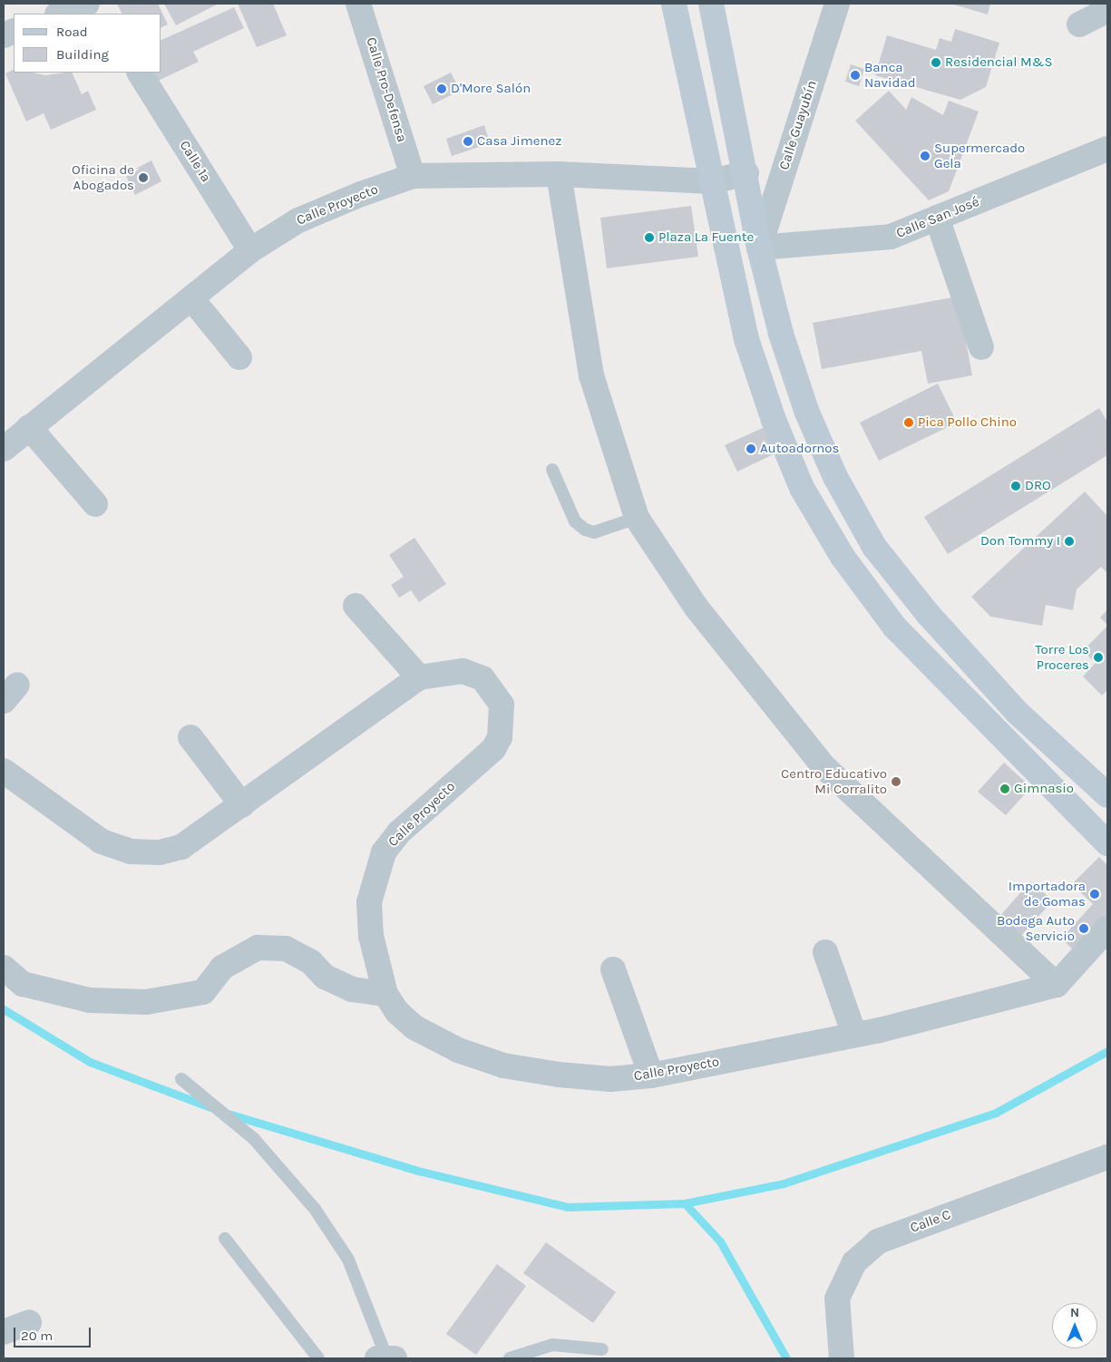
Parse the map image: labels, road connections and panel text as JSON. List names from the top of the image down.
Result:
{
  "streets": {
    "street": [
      "Calle Pro-Defensa",
      "Calle Guayubín",
      "Calle 1a",
      "Calle Proyecto",
      "Calle San José",
      "Calle C"
    ]
  },
  "crossings": [
    ["Calle Pro-Defensa", "Calle Proyecto"],
    ["Calle Guayubín", "Calle San José"],
    ["Calle 1a", "Calle Proyecto"]
  ],
  "places": [
    "Residencial M&S",
    "Banca Navidad",
    "D'More Salón",
    "Casa Jimenez",
    "Supermercado Gela",
    "Oficina de Abogados",
    "Plaza La Fuente",
    "Pica Pollo Chino",
    "Autoadornos",
    "DRO",
    "Don Tommy I",
    "Torre Los Proceres",
    "Centro Educativo Mi Corralito",
    "Gimnasio",
    "Importadora de Gomas",
    "Bodega Auto Servicio"
  ],
  "legend": ["Road", "Building"],
  "scale_bar": "20 m",
  "north": "top"
}
